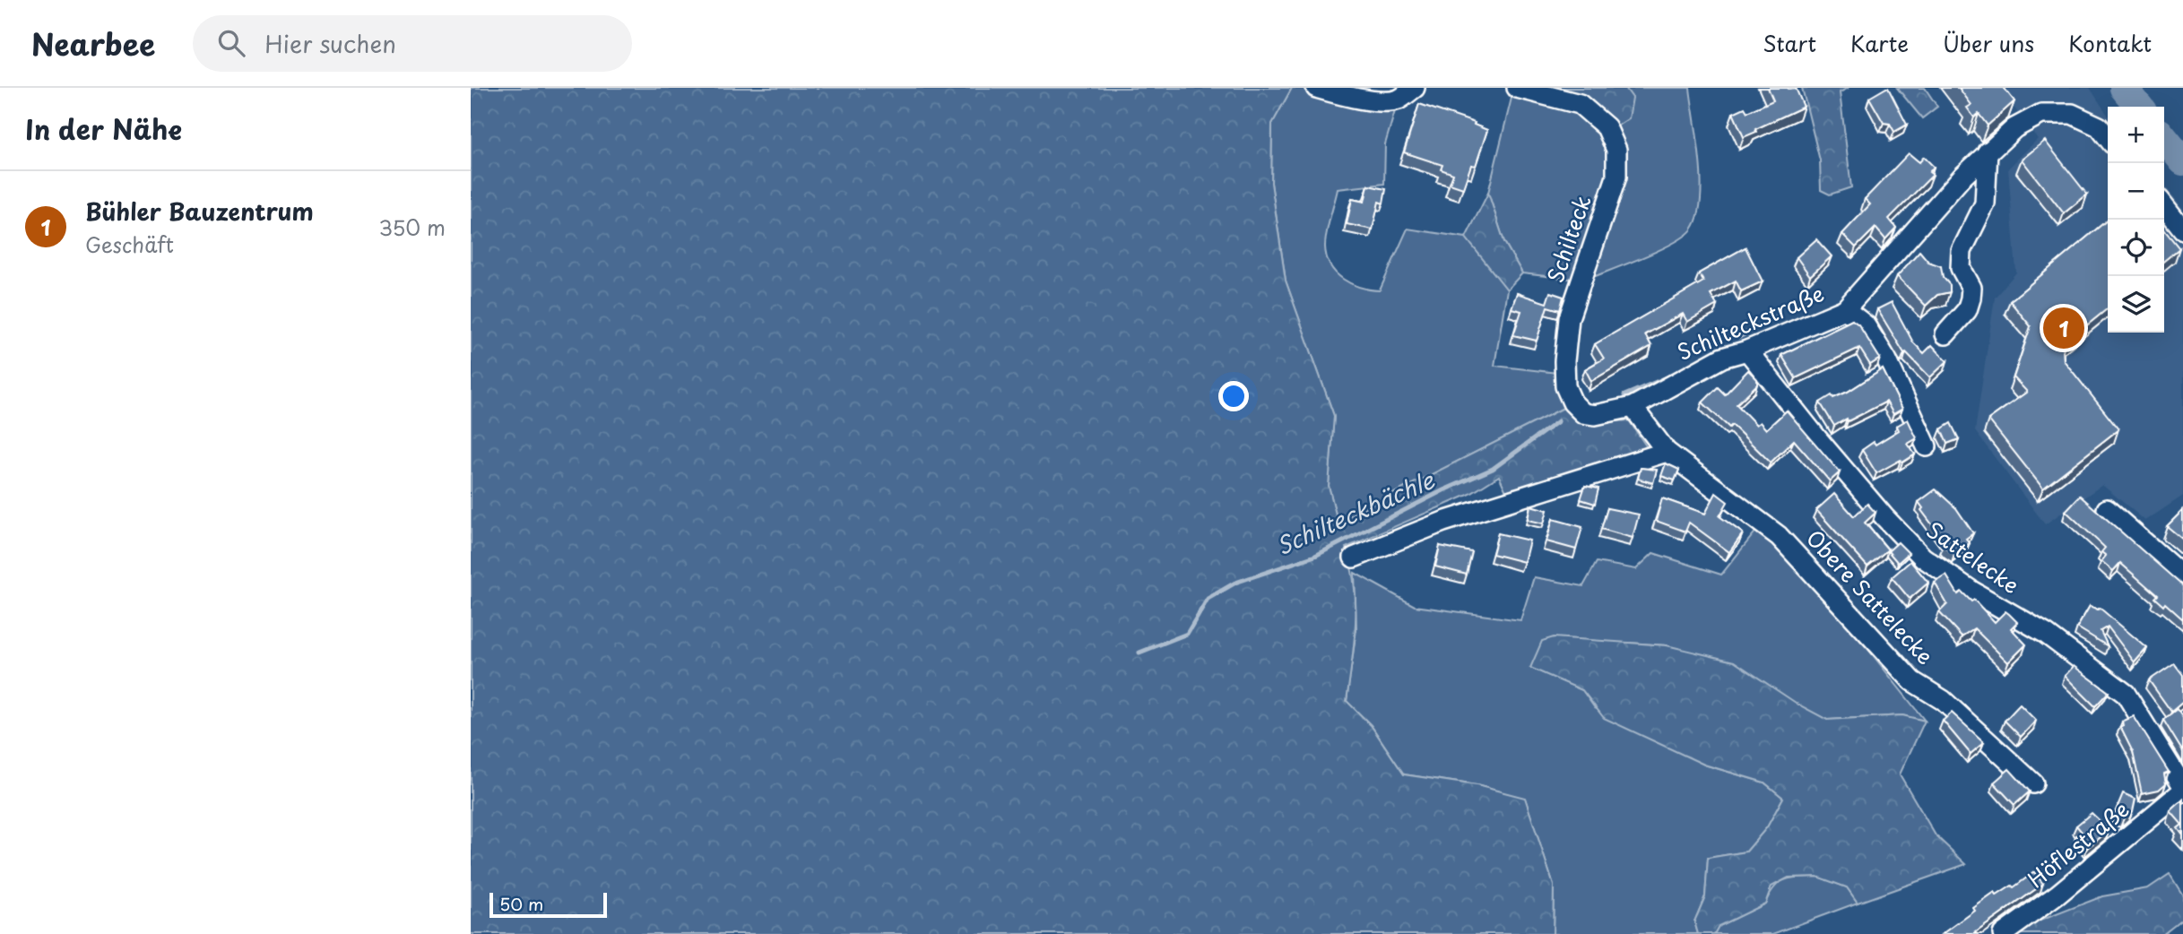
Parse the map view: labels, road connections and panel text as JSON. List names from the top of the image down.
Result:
{
  "streets": {
    "street": [
      "Schilteck",
      "Schilteckstraße",
      "Sattelecke",
      "Obere Sattelecke",
      "Höflestraße"
    ]
  },
  "crossings": [
    ["Schilteck", "Schilteckstraße"],
    ["Schilteckstraße", "Sattelecke"],
    ["Sattelecke", "Höflestraße"]
  ],
  "water": ["Schilteckbächle"],
  "scale_bar": "50 m",
  "page": {
    "header": "Nearbee",
    "search": "Hier suchen",
    "nav": [
      "Start",
      "Karte",
      "Über uns",
      "Kontakt"
    ],
    "heading": "In der Nähe",
    "map_buttons": ["+", "−"],
    "list": [
      {
        "mark": "1",
        "name": "Bühler Bauzentrum",
        "note": "Geschäft",
        "value": "350 m"
      }
    ],
    "pins": "1",
    "scale": "50 m"
  }
}
